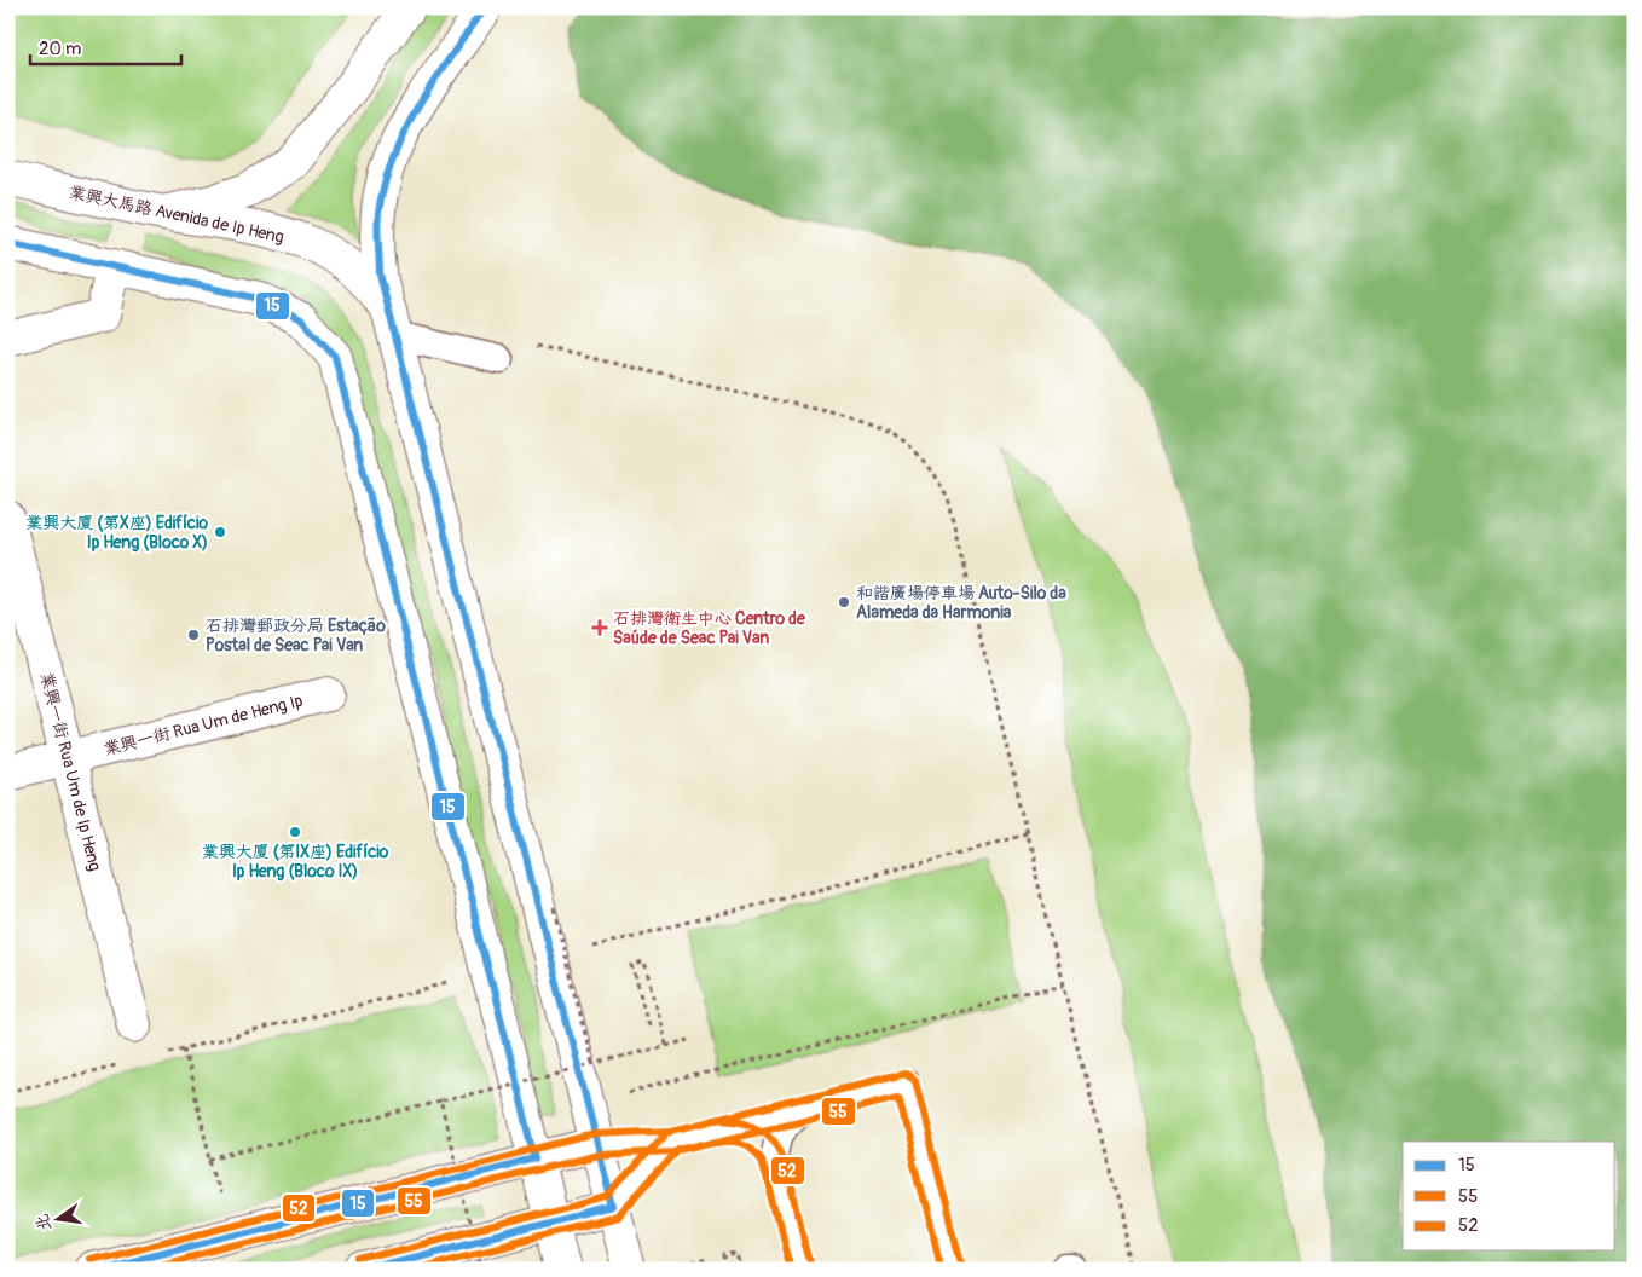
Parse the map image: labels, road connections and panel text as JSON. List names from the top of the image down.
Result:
{
  "streets": {
    "street": ["業興大馬路 Avenida de Ip Heng", "業興一街 Rua Um de Heng Ip", "業興一街 Rua Um de Ip Heng"]
  },
  "crossings": [
    ["業興一街 Rua Um de Heng Ip", "業興一街 Rua Um de Ip Heng"]
  ],
  "places": {
    "other": [
      "業興大廈 (第X座) Edifício Ip Heng (Bloco X)",
      "和諧廣場停車場 Auto-Silo da Alameda da Harmonia",
      "石排灣郵政分局 Estação Postal de Seac Pai Van",
      "業興大廈 (第IX座) Edifício Ip Heng (Bloco IX)"
    ],
    "health": ["石排灣衛生中心 Centro de Saúde de Seac Pai Van"]
  },
  "lines": ["transit line 15", "transit line 52", "transit line 55"],
  "legend": ["15", "55", "52"],
  "scale_bar": "20 m",
  "north": "left"
}
